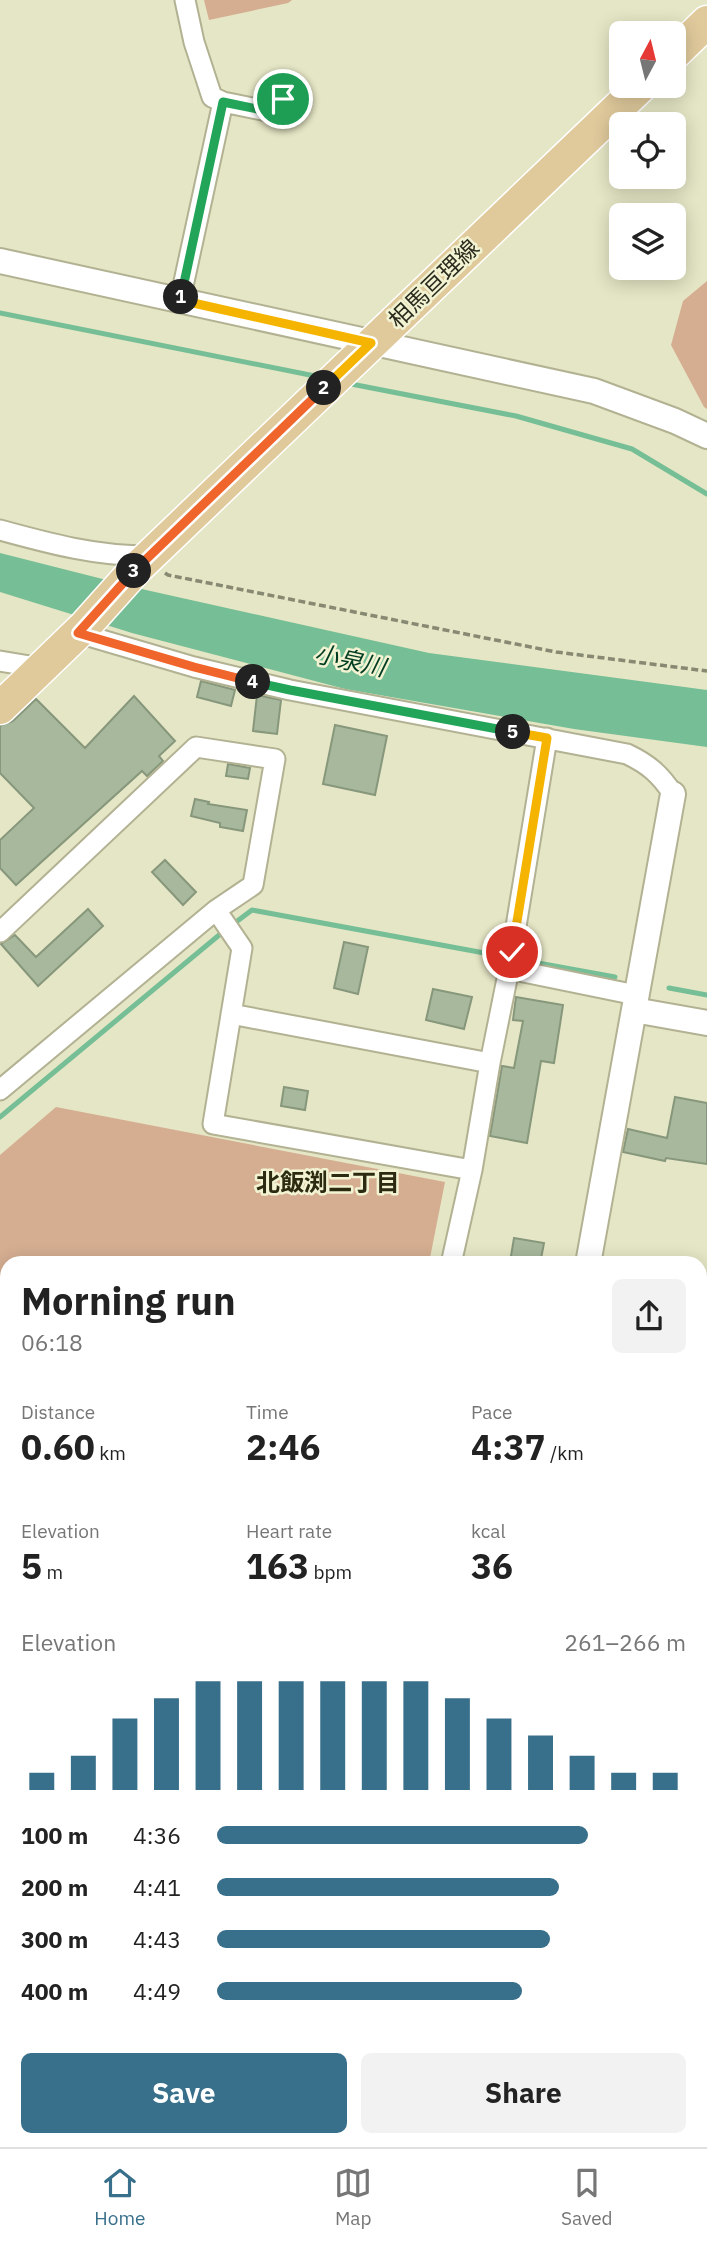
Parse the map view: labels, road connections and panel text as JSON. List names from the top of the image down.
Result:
{
  "streets": {
    "main road": ["相馬亘理線"]
  },
  "districts": ["北飯渕二丁目"],
  "water": ["小泉川"],
  "north": "top",
  "page": {
    "pins": [
      "1",
      "2",
      "3",
      "4",
      "5"
    ],
    "heading": ["Morning run", "06:18"],
    "stats": [
      ["Distance", "0.60 km"],
      ["Time", "2:46"],
      ["Pace", "4:37 /km"],
      ["Elevation", "5 m"],
      ["Heart rate", "163 bpm"],
      ["kcal", "36"]
    ],
    "chart": ["Elevation", "261–266 m"],
    "list": [
      {
        "name": "100 m",
        "note": "4:36"
      },
      {
        "name": "200 m",
        "note": "4:41"
      },
      {
        "name": "300 m",
        "note": "4:43"
      },
      {
        "name": "400 m",
        "note": "4:49"
      }
    ],
    "buttons": ["Save", "Share"],
    "tabs": ["Home", "Map", "Saved"]
  }
}
